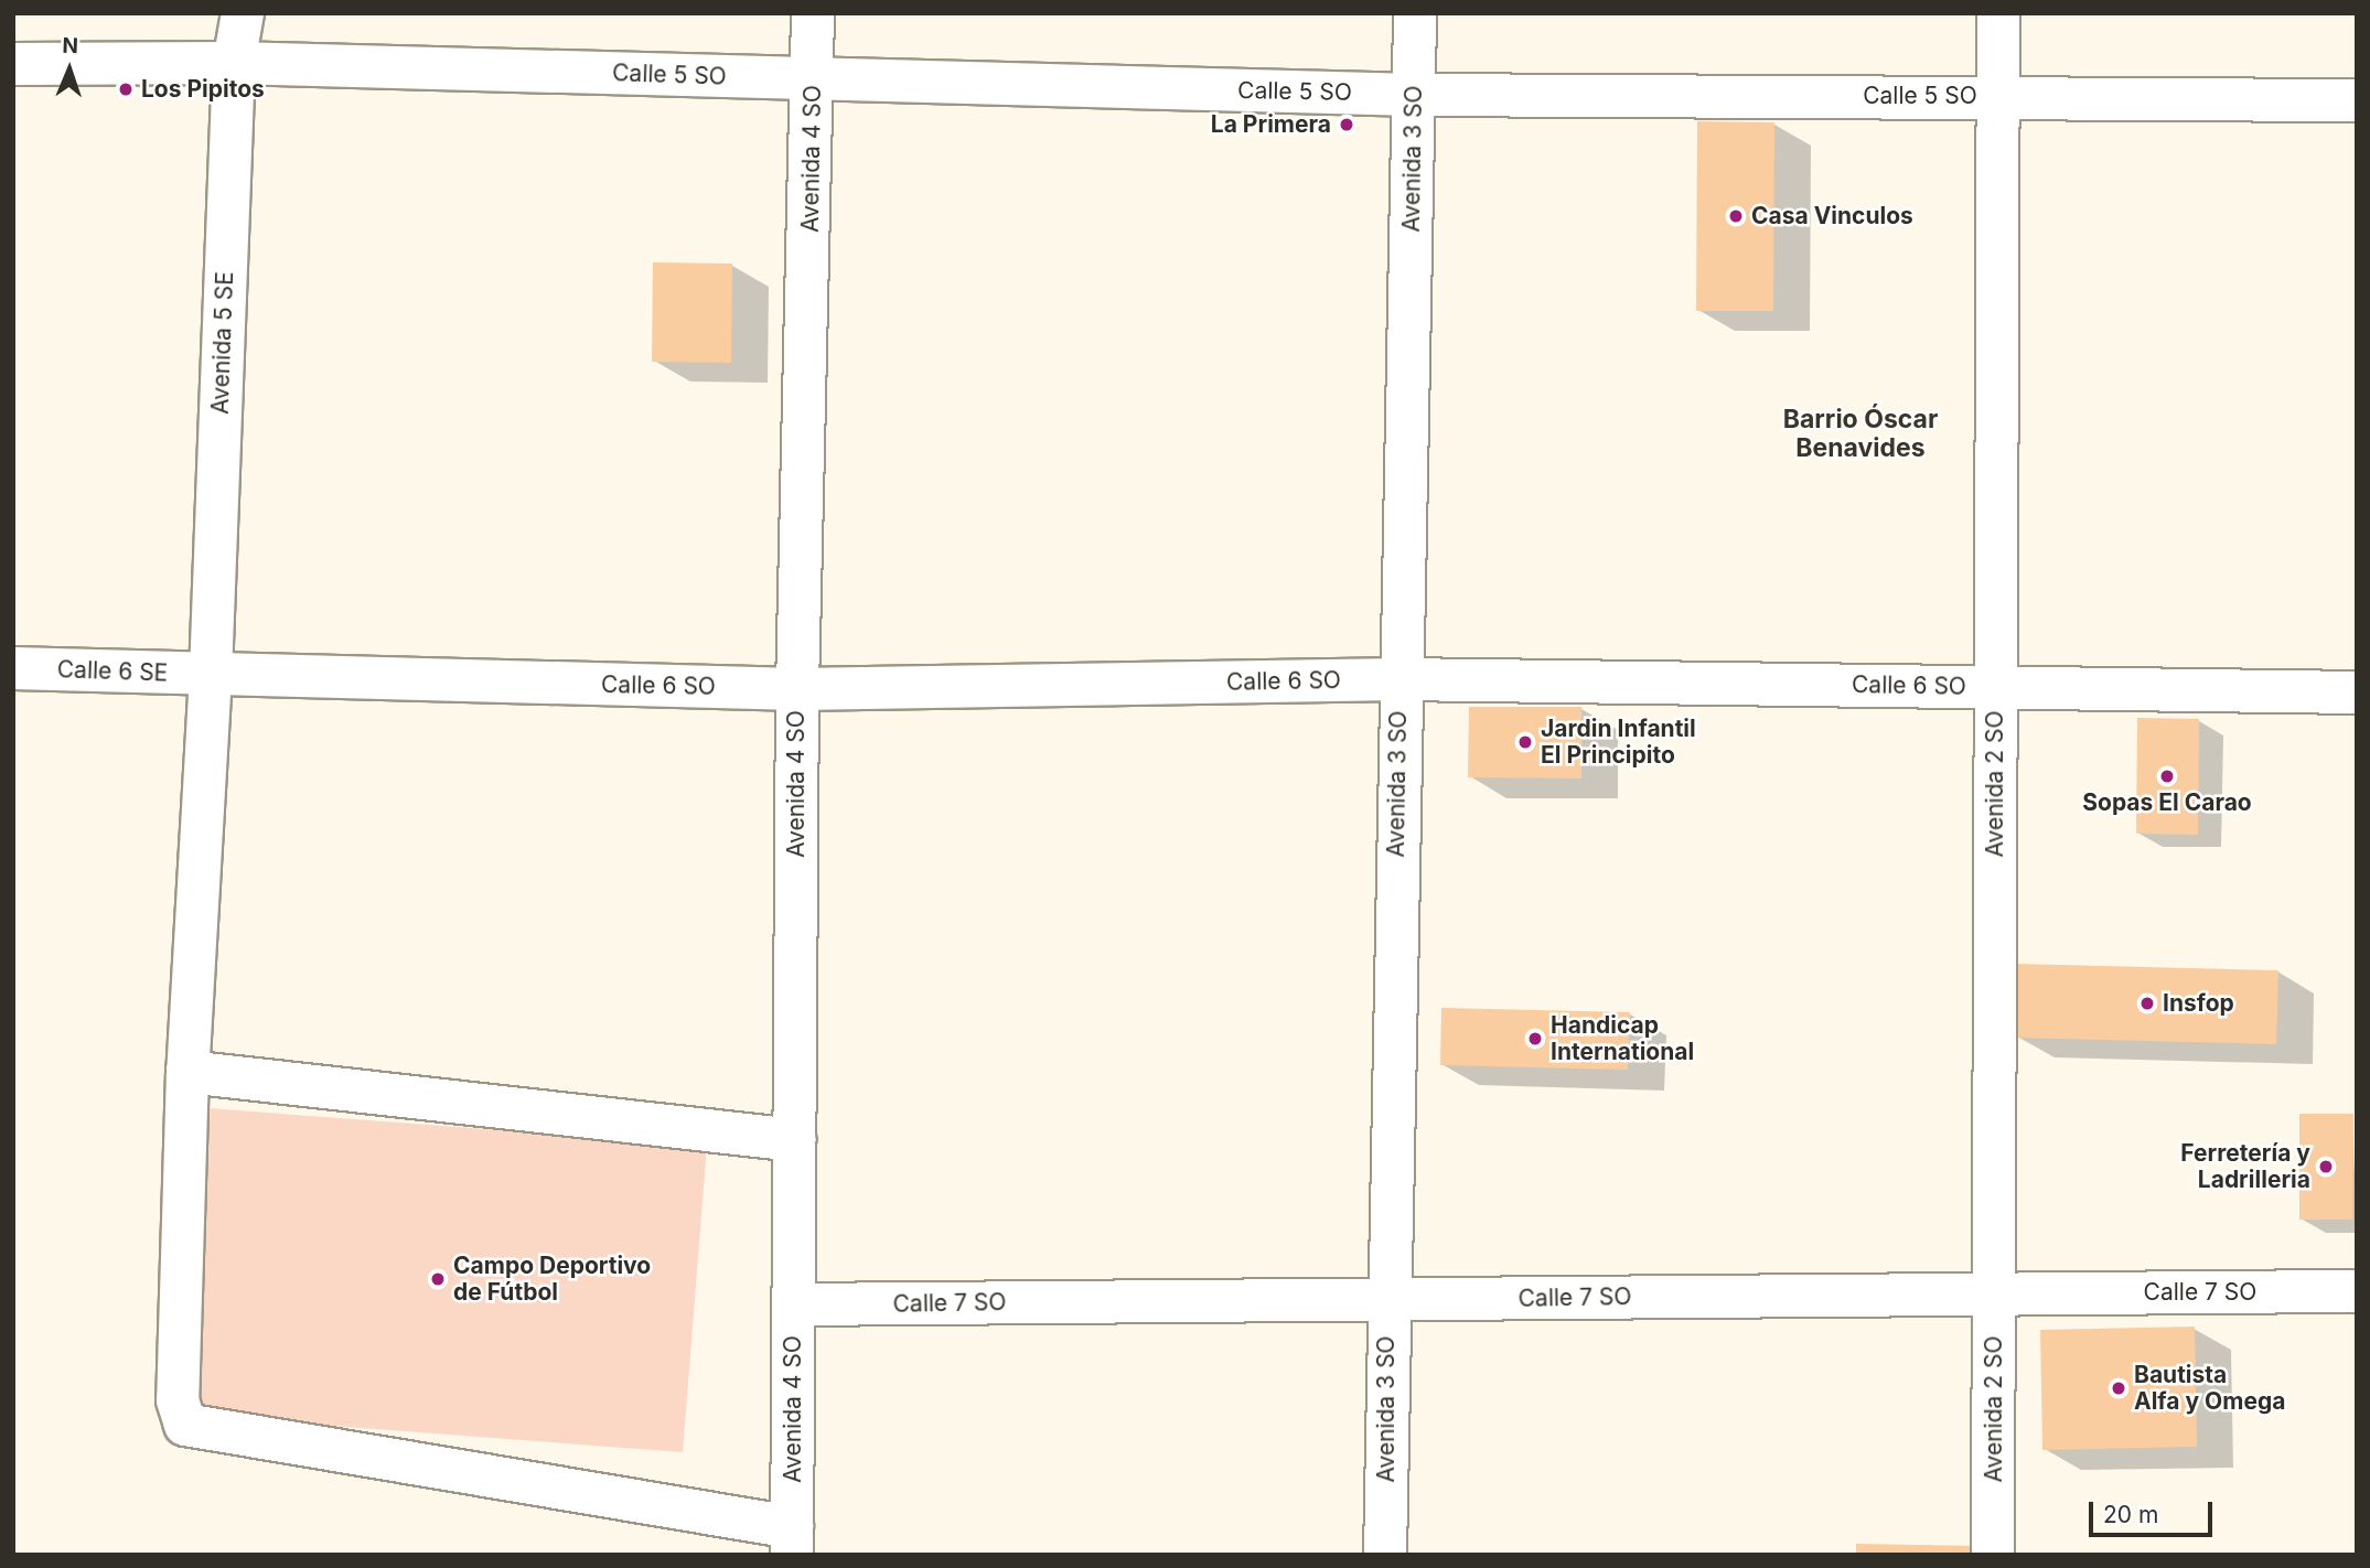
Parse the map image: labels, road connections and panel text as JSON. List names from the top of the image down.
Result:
{
  "streets": {
    "street": [
      "Calle 5 SO",
      "Avenida 4 SO",
      "Avenida 3 SO",
      "Avenida 5 SE",
      "Calle 6 SE",
      "Calle 6 SO",
      "Avenida 2 SO",
      "Calle 7 SO"
    ]
  },
  "crossings": [
    ["Calle 5 SO", "Avenida 4 SO"],
    ["Calle 5 SO", "Avenida 3 SO"],
    ["Calle 5 SO", "Avenida 5 SE"],
    ["Calle 5 SO", "Avenida 2 SO"],
    ["Avenida 4 SO", "Avenida 5 SE"],
    ["Avenida 4 SO", "Calle 6 SO"],
    ["Avenida 4 SO", "Calle 7 SO"],
    ["Avenida 3 SO", "Calle 6 SO"],
    ["Avenida 3 SO", "Calle 7 SO"],
    ["Avenida 5 SE", "Calle 6 SE"],
    ["Avenida 5 SE", "Calle 6 SO"],
    ["Calle 6 SE", "Calle 6 SO"],
    ["Calle 6 SO", "Avenida 2 SO"],
    ["Avenida 2 SO", "Calle 7 SO"]
  ],
  "districts": ["Barrio Óscar Benavides"],
  "places": [
    "Los Pipitos",
    "La Primera",
    "Casa Vinculos",
    "Jardin Infantil El Principito",
    "Sopas El Carao",
    "Insfop",
    "Handicap International",
    "Ferretería y Ladrilleria",
    "Campo Deportivo de Fútbol",
    "Bautista Alfa y Omega"
  ],
  "scale_bar": "20 m",
  "north": "top"
}
